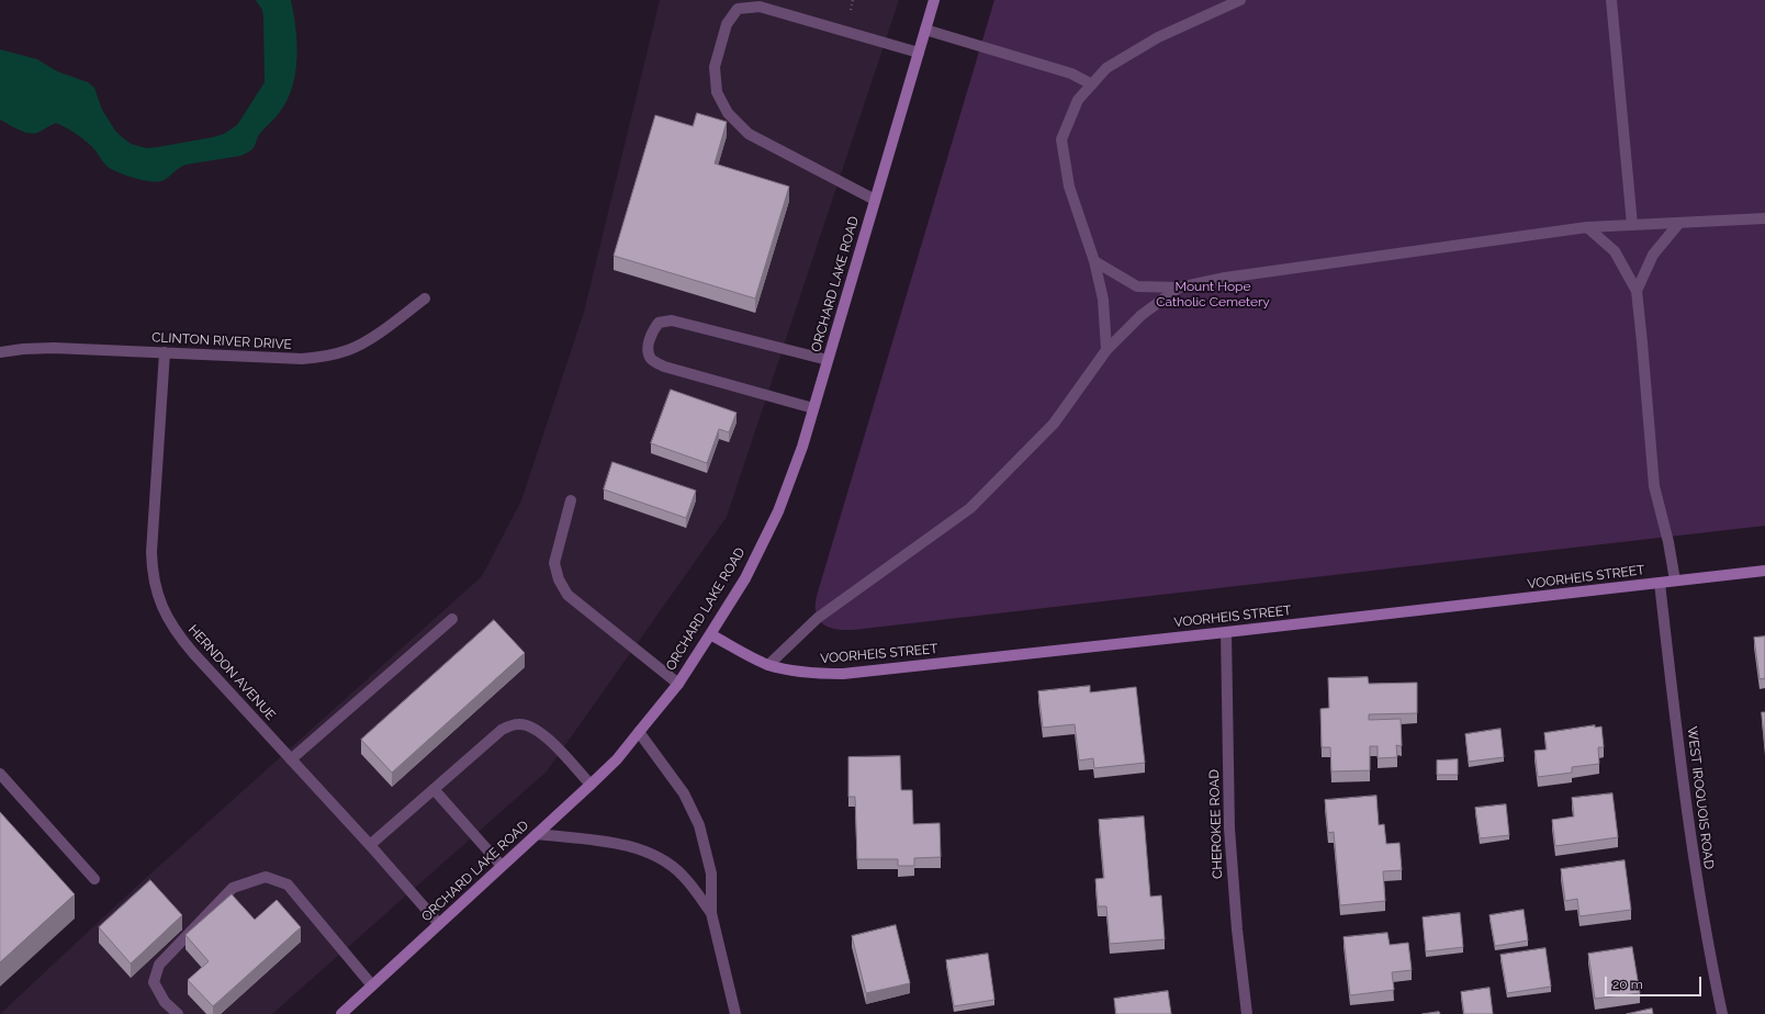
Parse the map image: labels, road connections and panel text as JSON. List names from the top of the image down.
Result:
{
  "streets": {
    "main road": ["ORCHARD LAKE ROAD", "VOORHEIS STREET"],
    "street": [
      "CLINTON RIVER DRIVE",
      "HERNDON AVENUE",
      "WEST IROQUOIS ROAD",
      "CHEROKEE ROAD"
    ]
  },
  "crossings": [
    ["ORCHARD LAKE ROAD", "VOORHEIS STREET"],
    ["ORCHARD LAKE ROAD", "HERNDON AVENUE"],
    ["CLINTON RIVER DRIVE", "HERNDON AVENUE"],
    ["VOORHEIS STREET", "WEST IROQUOIS ROAD"],
    ["VOORHEIS STREET", "CHEROKEE ROAD"]
  ],
  "parks": ["Mount Hope Catholic Cemetery"],
  "scale_bar": "20 m"
}
